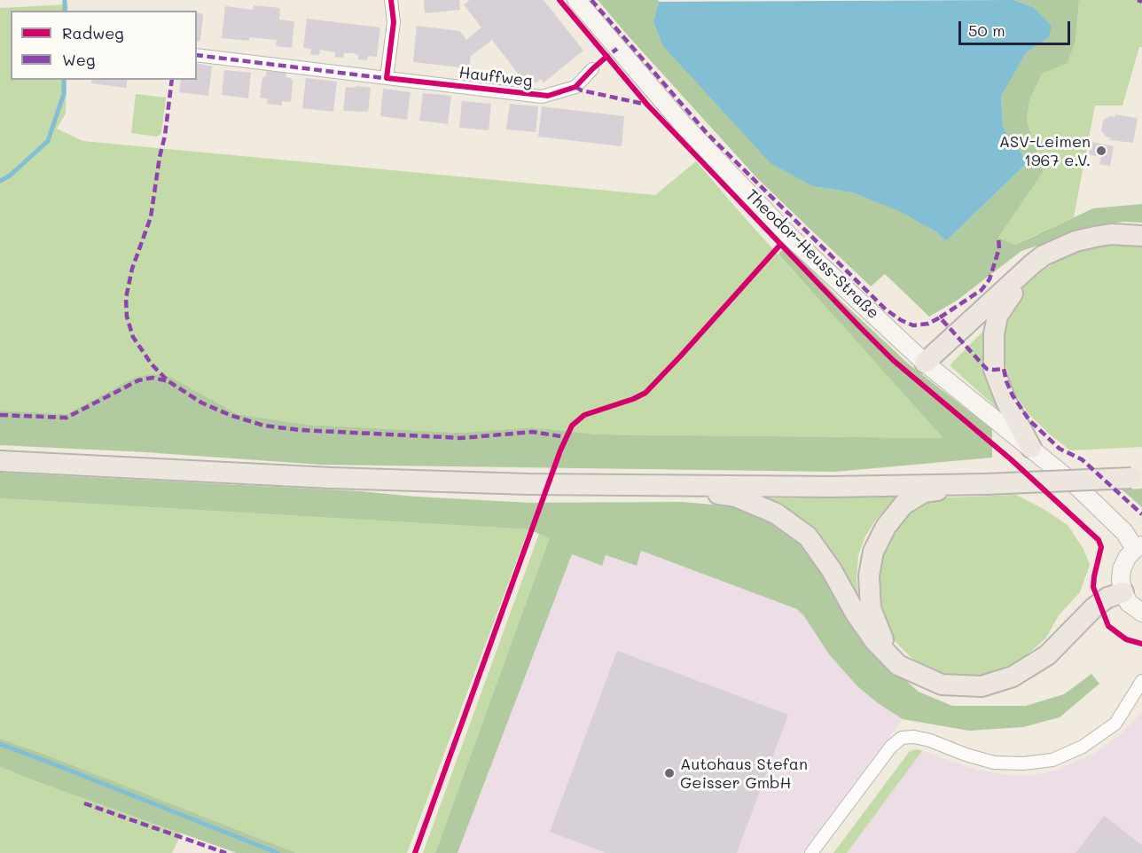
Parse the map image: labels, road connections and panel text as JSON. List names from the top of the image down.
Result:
{
  "streets": {
    "street": ["Hauffweg", "Theodor-Heuss-Straße"]
  },
  "places": ["ASV-Leimen 1967 e.V.", "Autohaus Stefan Geisser GmbH"],
  "legend": ["Radweg", "Weg"],
  "scale_bar": "50 m"
}
